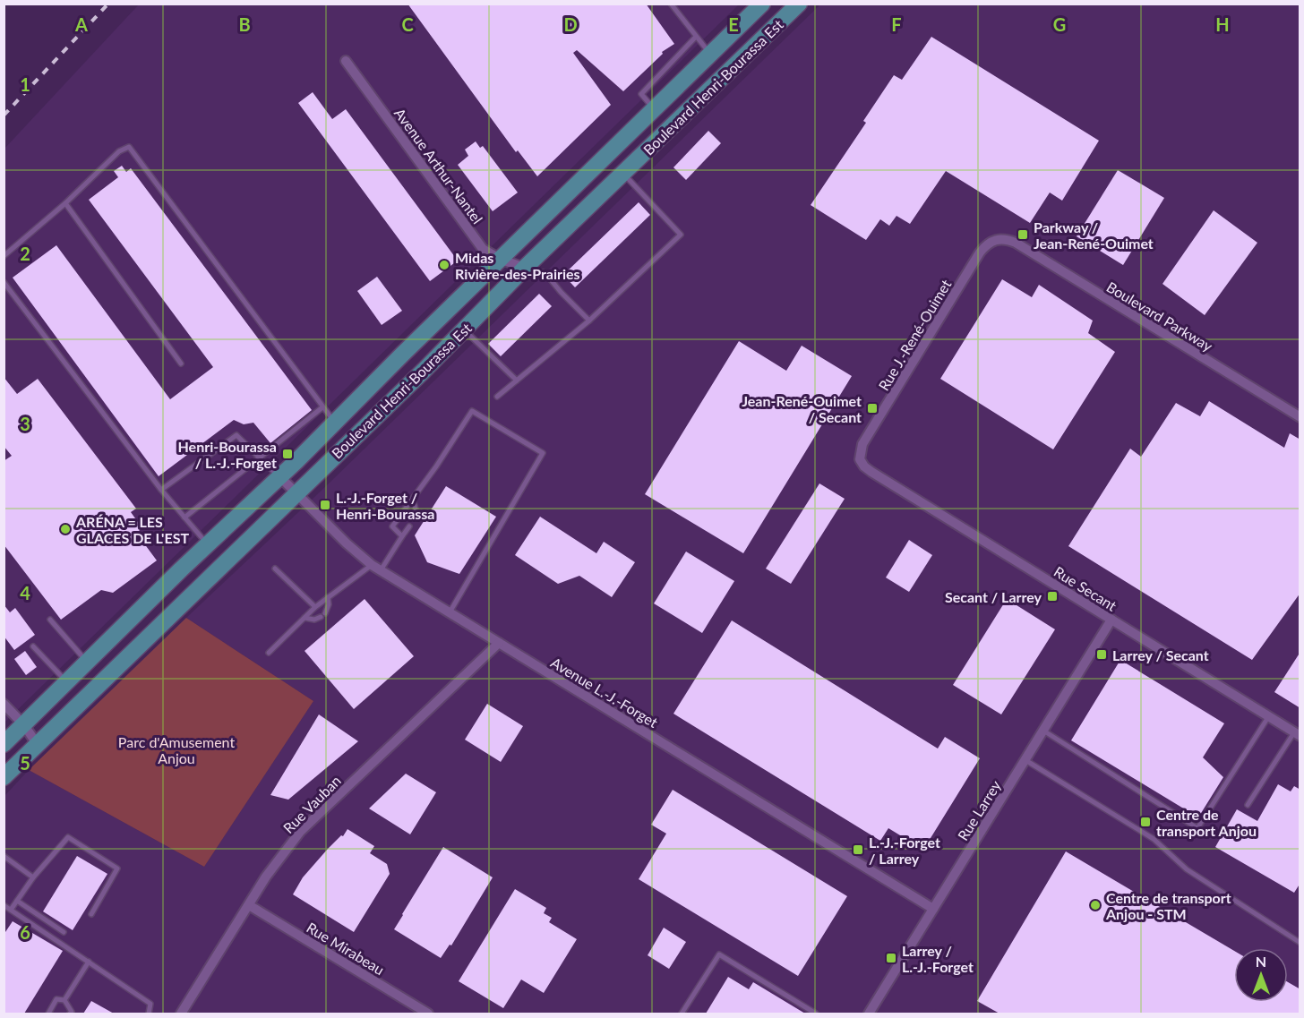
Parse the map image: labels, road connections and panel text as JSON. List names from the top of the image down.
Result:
{
  "streets": {
    "main road": ["Boulevard Henri-Bourassa Est"],
    "street": [
      "Avenue Arthur-Nantel",
      "Boulevard Parkway",
      "Rue J.-René-Ouimet",
      "Rue Secant",
      "Avenue L.-J.-Forget",
      "Rue Vauban",
      "Rue Larrey",
      "Rue Mirabeau"
    ]
  },
  "crossings": [
    ["Boulevard Henri-Bourassa Est", "Avenue Arthur-Nantel"],
    ["Boulevard Henri-Bourassa Est", "Avenue L.-J.-Forget"],
    ["Boulevard Parkway", "Rue J.-René-Ouimet"],
    ["Rue J.-René-Ouimet", "Rue Secant"],
    ["Rue Secant", "Rue Larrey"],
    ["Avenue L.-J.-Forget", "Rue Vauban"],
    ["Avenue L.-J.-Forget", "Rue Larrey"],
    ["Rue Vauban", "Rue Mirabeau"]
  ],
  "parks": ["Parc d'Amusement Anjou"],
  "places": {
    "transit": [
      "Parkway / Jean-René-Ouimet",
      "Jean-René-Ouimet / Secant",
      "Henri-Bourassa / L.-J.-Forget",
      "L.-J.-Forget / Henri-Bourassa",
      "Secant / Larrey",
      "Larrey / Secant",
      "Centre de transport Anjou",
      "L.-J.-Forget / Larrey",
      "Larrey / L.-J.-Forget"
    ],
    "other": ["Midas Rivière-des-Prairies", "ARÉNA = LES GLACES DE L'EST", "Centre de transport Anjou - STM"]
  },
  "north": "top",
  "grid": {
    "columns": [
      "A",
      "B",
      "C",
      "D",
      "E",
      "F",
      "G",
      "H"
    ],
    "rows": [
      "1",
      "2",
      "3",
      "4",
      "5",
      "6"
    ]
  }
}
